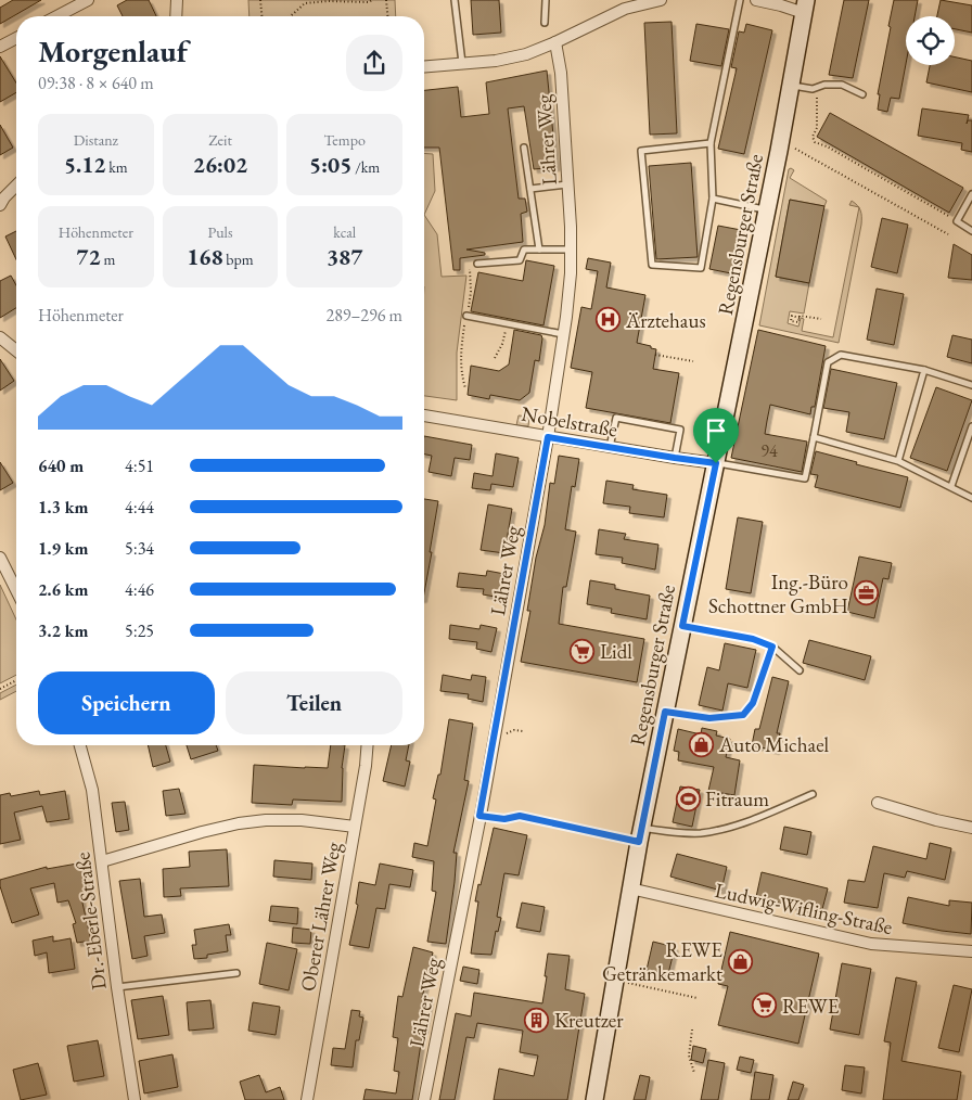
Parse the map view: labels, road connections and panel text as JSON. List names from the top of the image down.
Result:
{
  "streets": {
    "main road": ["Regensburger Straße"],
    "street": [
      "Lährer Weg",
      "Nobelstraße",
      "Ludwig-Wifling-Straße",
      "Oberer Lährer Weg",
      "Dr.-Eberle-Straße"
    ]
  },
  "crossings": [
    ["Lährer Weg", "Nobelstraße"],
    ["Regensburger Straße", "Nobelstraße"],
    ["Regensburger Straße", "Ludwig-Wifling-Straße"]
  ],
  "places": {
    "hospital": ["Ärztehaus"],
    "office": ["Ing.-Büro Schottner GmbH"],
    "supermarket": ["Lidl", "REWE"],
    "shop": ["Auto Michael", "REWE Getränkemarkt"],
    "sports": ["Fitraum"],
    "building": ["Kreutzer"]
  },
  "house_numbers": ["94"],
  "page": {
    "heading": ["Morgenlauf", "09:38 · 8 × 640 m"],
    "stats": [
      ["Distanz", "5.12 km"],
      ["Zeit", "26:02"],
      ["Tempo", "5:05 /km"],
      ["Höhenmeter", "72 m"],
      ["Puls", "168 bpm"],
      ["kcal", "387"]
    ],
    "chart": ["Höhenmeter", "289–296 m"],
    "list": [
      {
        "name": "640 m",
        "note": "4:51"
      },
      {
        "name": "1.3 km",
        "note": "4:44"
      },
      {
        "name": "1.9 km",
        "note": "5:34"
      },
      {
        "name": "2.6 km",
        "note": "4:46"
      },
      {
        "name": "3.2 km",
        "note": "5:25"
      }
    ],
    "buttons": ["Speichern", "Teilen"]
  }
}
